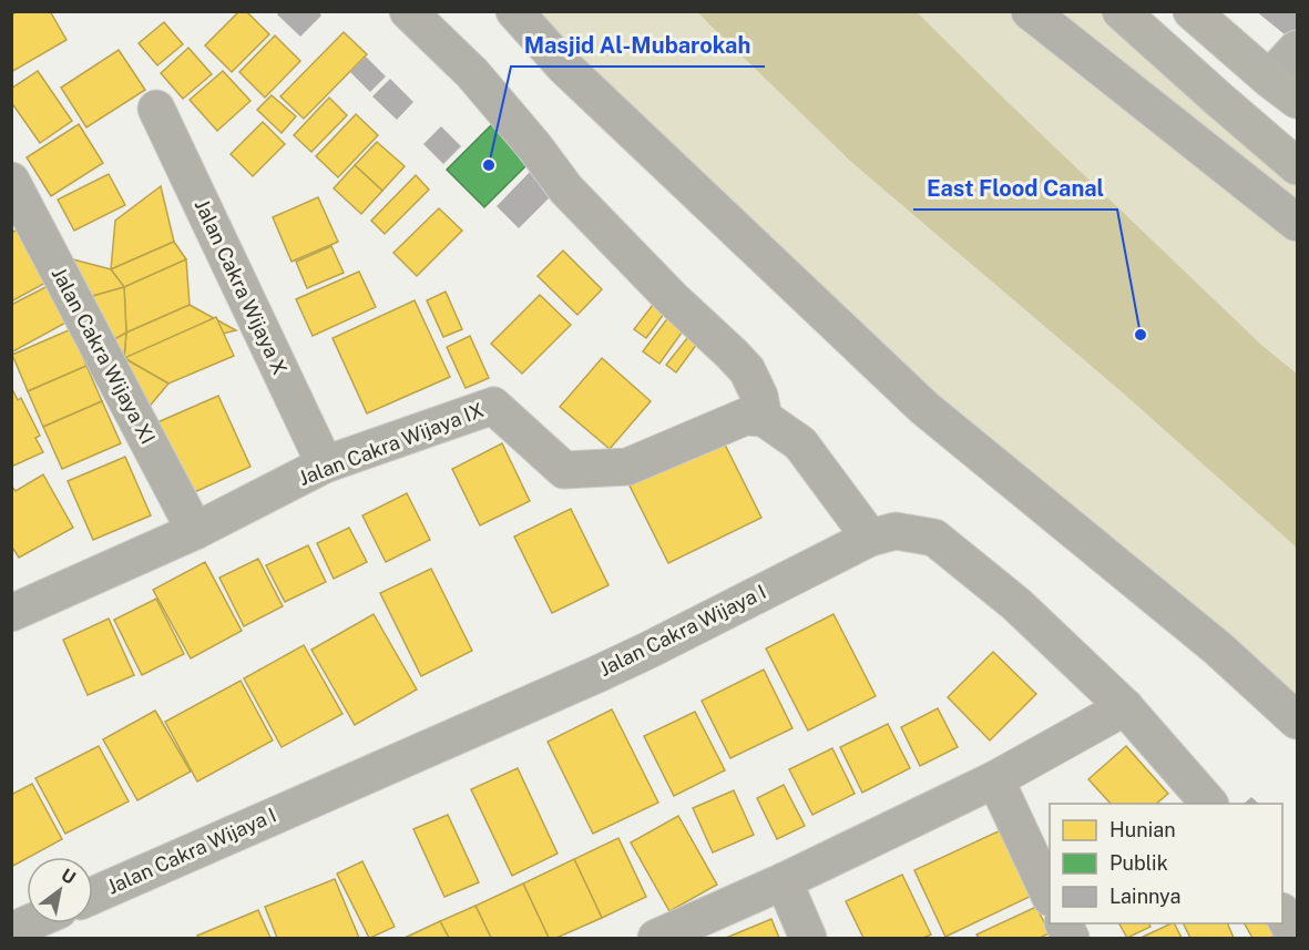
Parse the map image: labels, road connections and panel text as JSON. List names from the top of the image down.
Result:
{
  "streets": {
    "street": [
      "Jalan Cakra Wijaya X",
      "Jalan Cakra Wijaya XI",
      "Jalan Cakra Wijaya IX",
      "Jalan Cakra Wijaya I"
    ]
  },
  "crossings": [
    ["Jalan Cakra Wijaya X", "Jalan Cakra Wijaya IX"],
    ["Jalan Cakra Wijaya XI", "Jalan Cakra Wijaya IX"]
  ],
  "places": ["Masjid Al-Mubarokah", "East Flood Canal"],
  "legend": ["Hunian", "Publik", "Lainnya"],
  "north": "top right"
}
